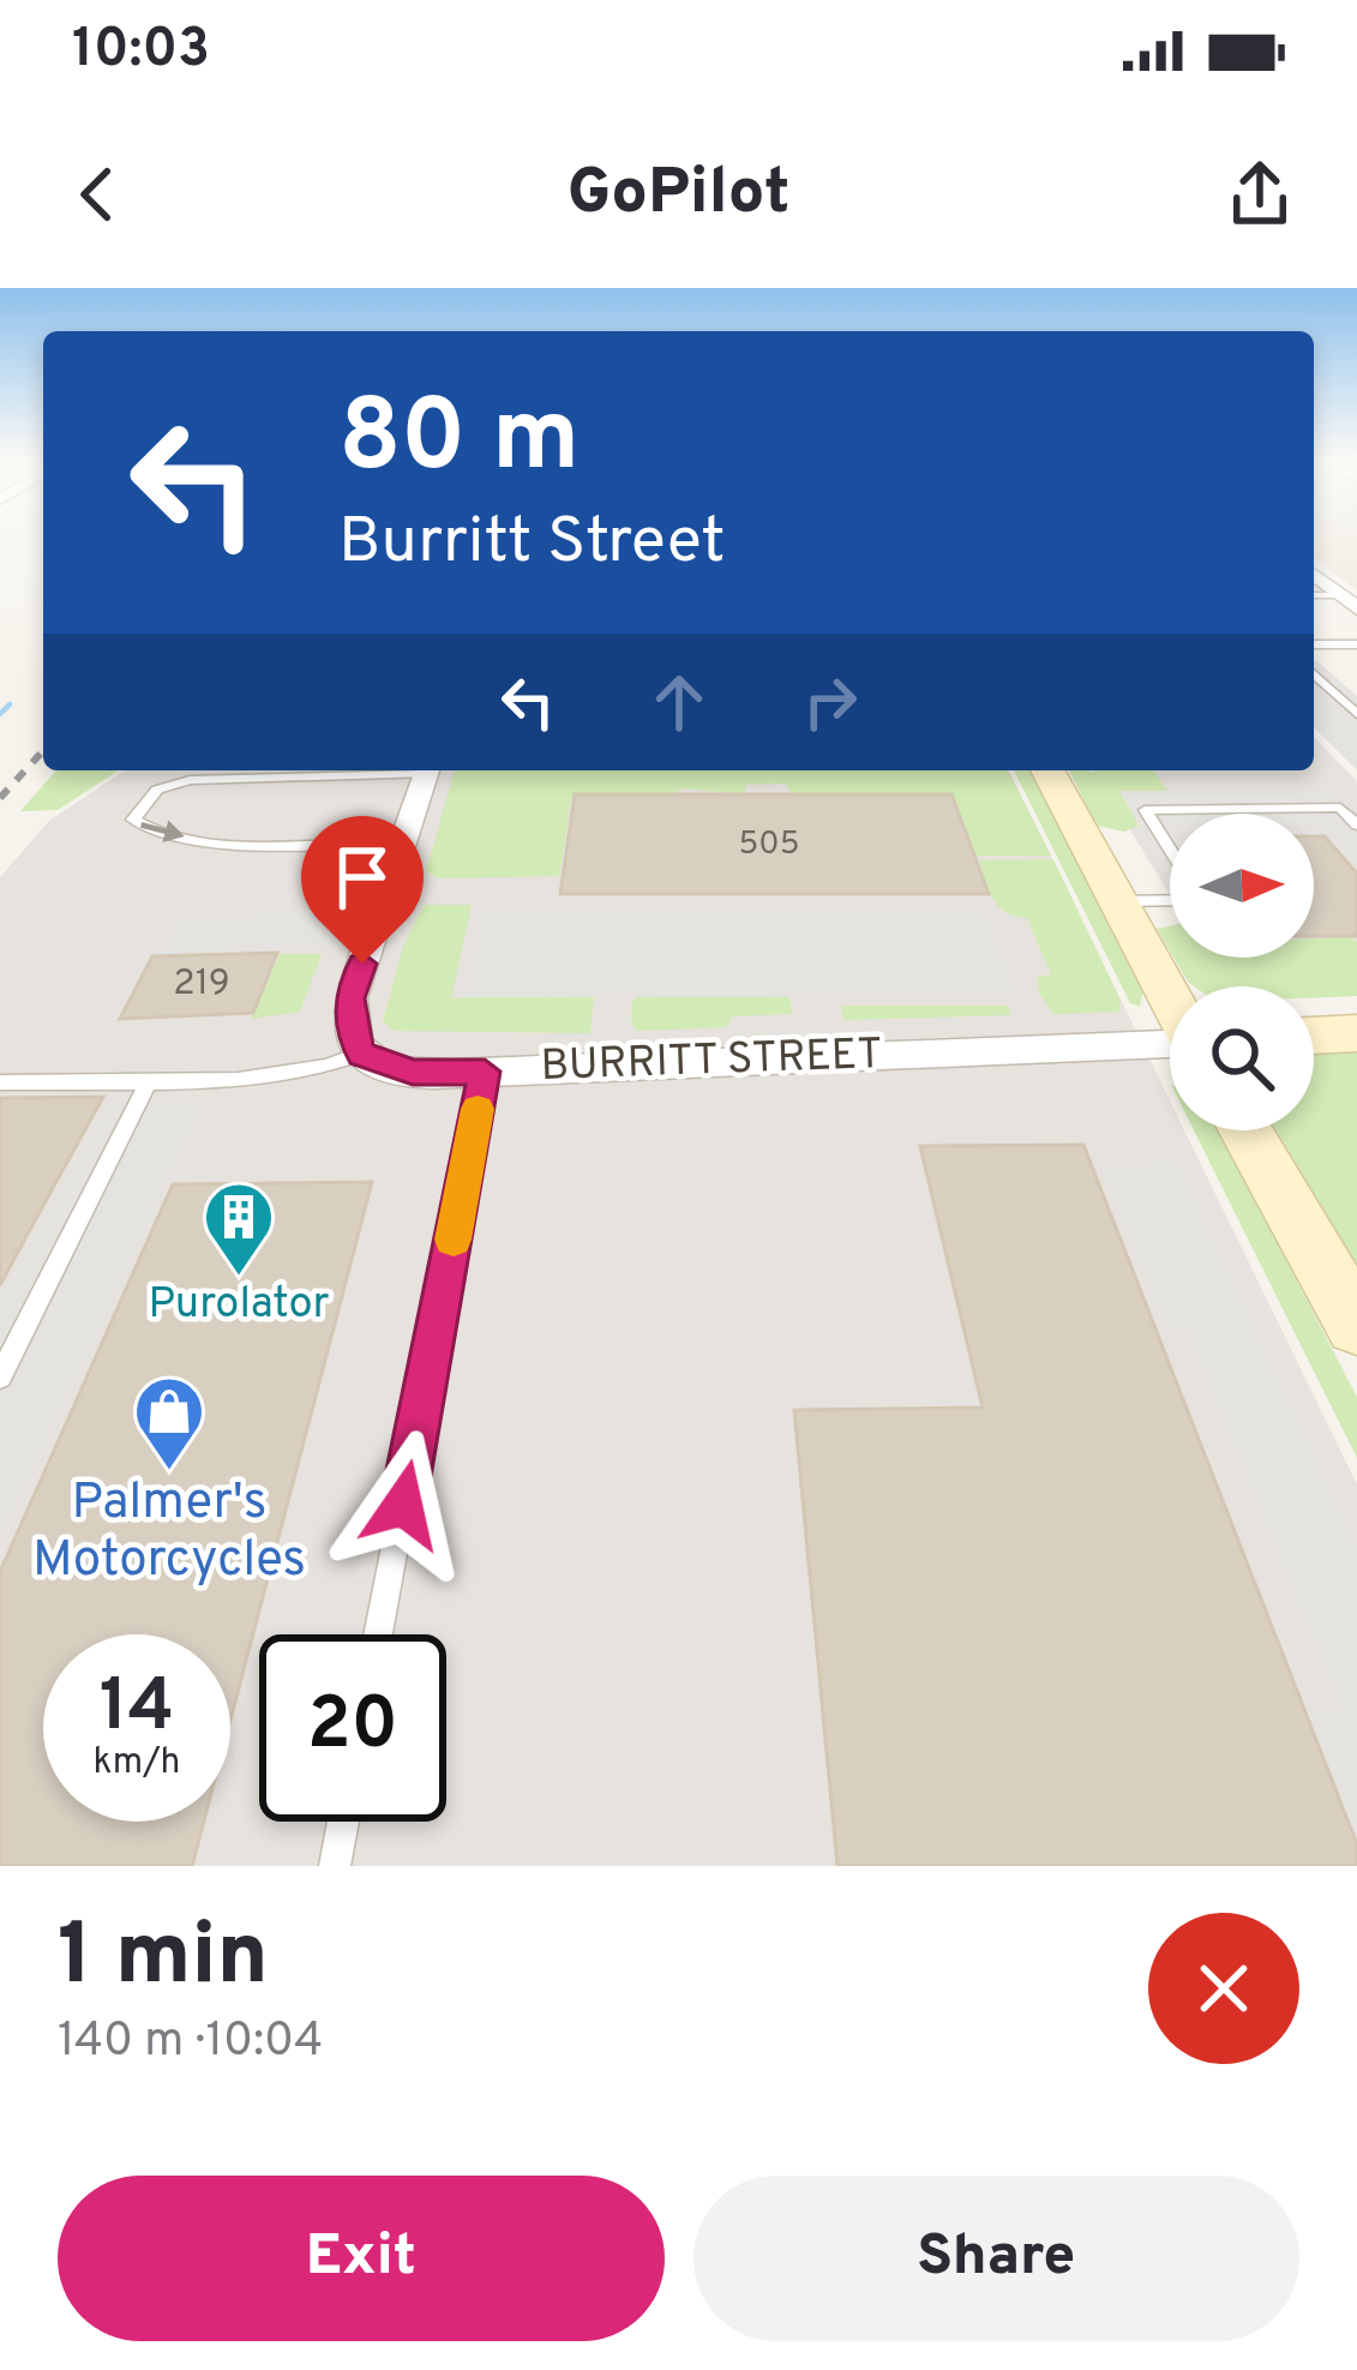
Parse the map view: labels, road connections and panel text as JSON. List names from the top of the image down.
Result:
{
  "streets": {
    "street": ["BURRITT STREET"]
  },
  "places": {
    "building": ["Purolator"],
    "shop": ["Palmer's Motorcycles"]
  },
  "house_numbers": ["505", "219"],
  "north": "right",
  "page": {
    "status": "10:03",
    "header": "GoPilot",
    "turn": ["80 m", "Burritt Street"],
    "speed": "14 km/h",
    "limit": "20",
    "heading": ["1 min", "140 m · 10:04"],
    "buttons": ["Exit", "Share"]
  }
}
